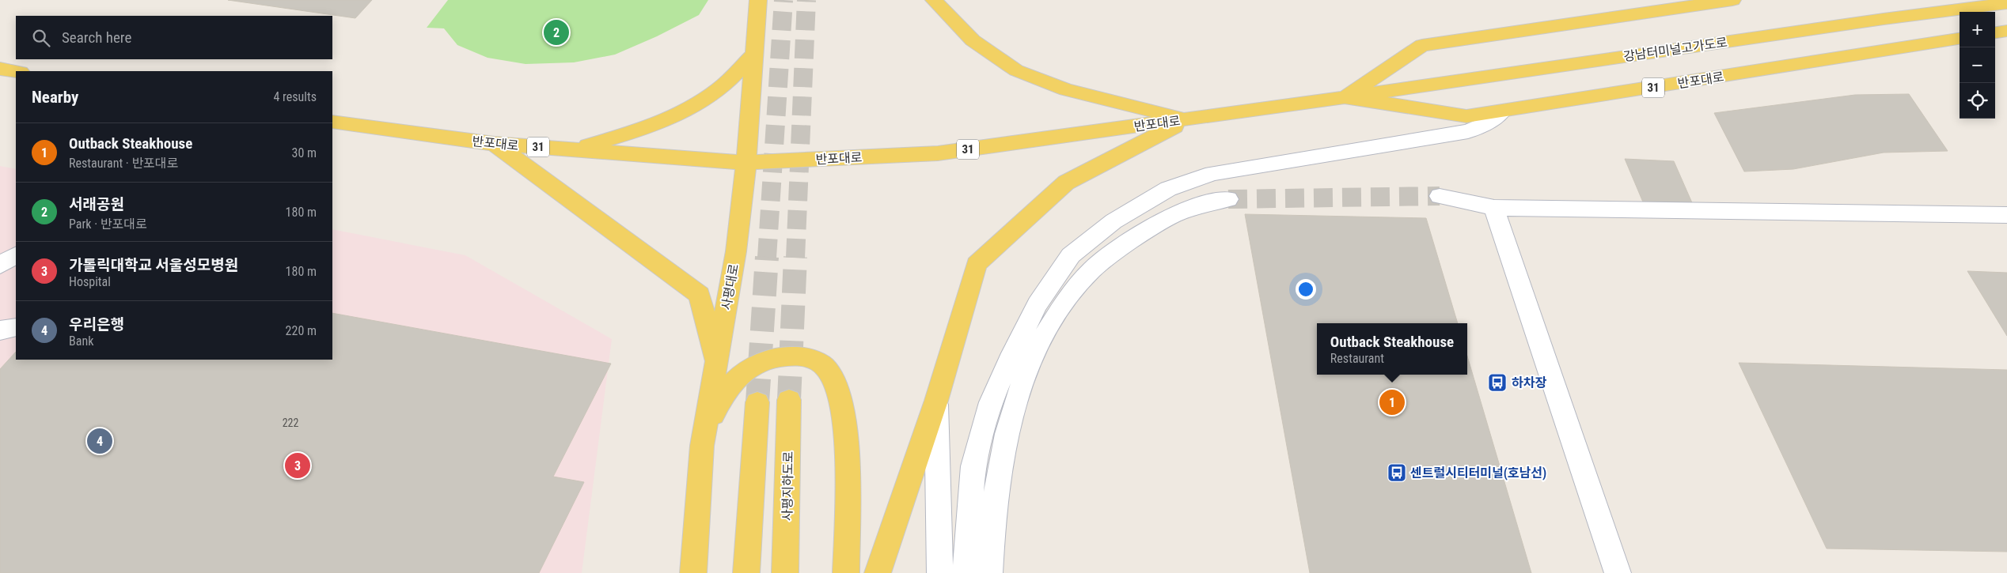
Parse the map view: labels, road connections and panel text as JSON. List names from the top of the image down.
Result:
{
  "streets": {
    "main road": [
      "강남터미널고가도로",
      "반포대로",
      "31",
      "사평대로",
      "사평지하도로"
    ]
  },
  "crossings": [
    ["강남터미널고가도로", "반포대로"],
    ["반포대로", "사평대로"]
  ],
  "places": {
    "bus stop": ["하차장", "센트럴시티터미널(호남선)"]
  },
  "house_numbers": ["222"],
  "page": {
    "map_buttons": ["+", "−"],
    "search": "Search here",
    "pins": [
      "2",
      "1",
      "4",
      "3"
    ],
    "heading": ["Nearby", "4 results"],
    "list": [
      {
        "mark": "1",
        "name": "Outback Steakhouse",
        "note": "Restaurant · 반포대로",
        "value": "30 m"
      },
      {
        "mark": "2",
        "name": "서래공원",
        "note": "Park · 반포대로",
        "value": "180 m"
      },
      {
        "mark": "3",
        "name": "가톨릭대학교 서울성모병원",
        "note": "Hospital",
        "value": "180 m"
      },
      {
        "mark": "4",
        "name": "우리은행",
        "note": "Bank",
        "value": "220 m"
      }
    ],
    "popup": ["Outback Steakhouse", "Restaurant"]
  }
}
